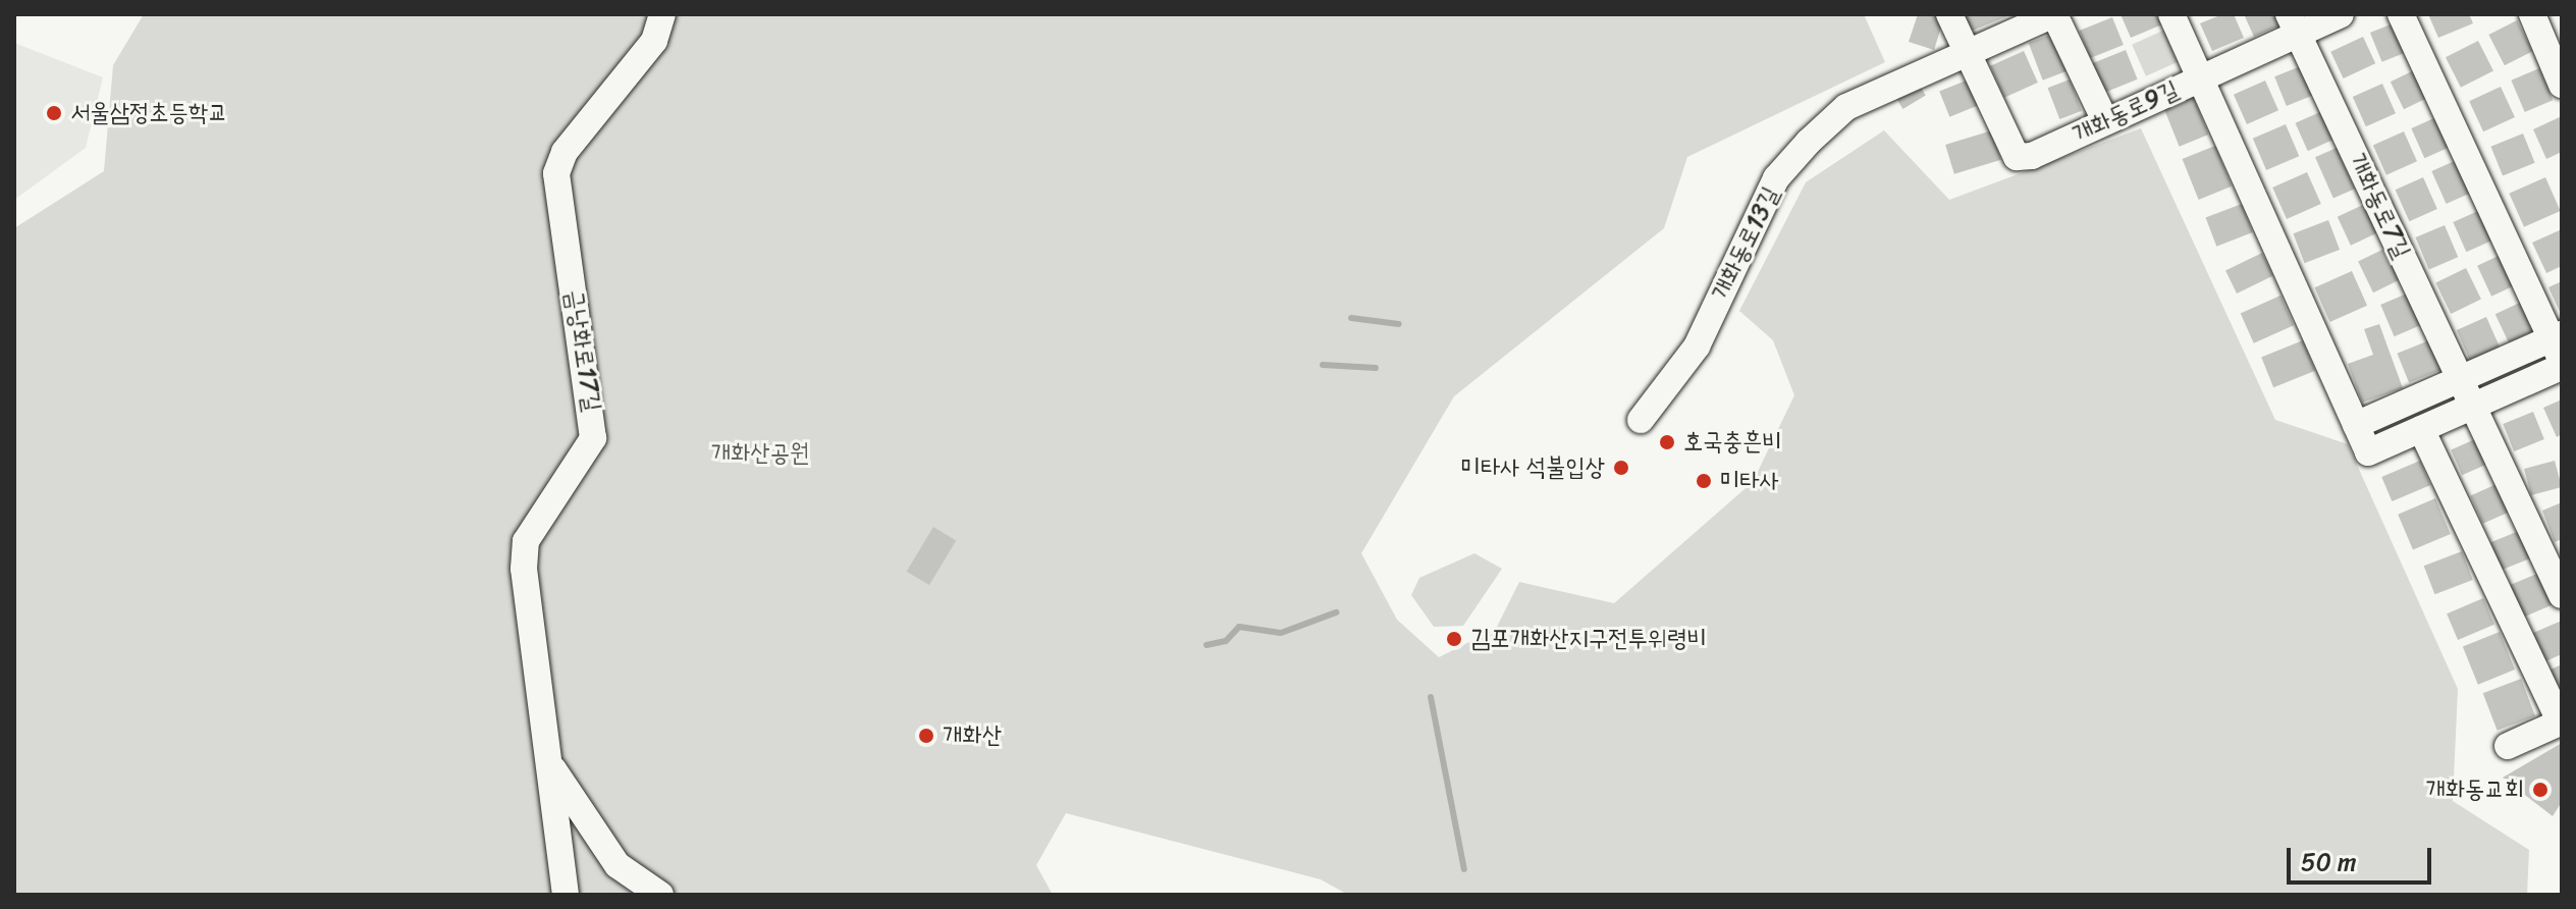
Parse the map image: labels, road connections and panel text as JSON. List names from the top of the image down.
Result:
{
  "streets": {
    "street": [
      "개화동로9길",
      "개화동로7길",
      "개화동로13길",
      "금낭화로17길"
    ]
  },
  "crossings": [
    ["개화동로9길", "개화동로7길"],
    ["개화동로9길", "개화동로13길"]
  ],
  "parks": ["개화산공원"],
  "places": [
    "서울삼정초등학교",
    "호국충흔비",
    "미타사 석불입상",
    "미타사",
    "김포개화산지구전투위령비",
    "개화산",
    "개화동교회"
  ],
  "scale_bar": "50 m"
}
